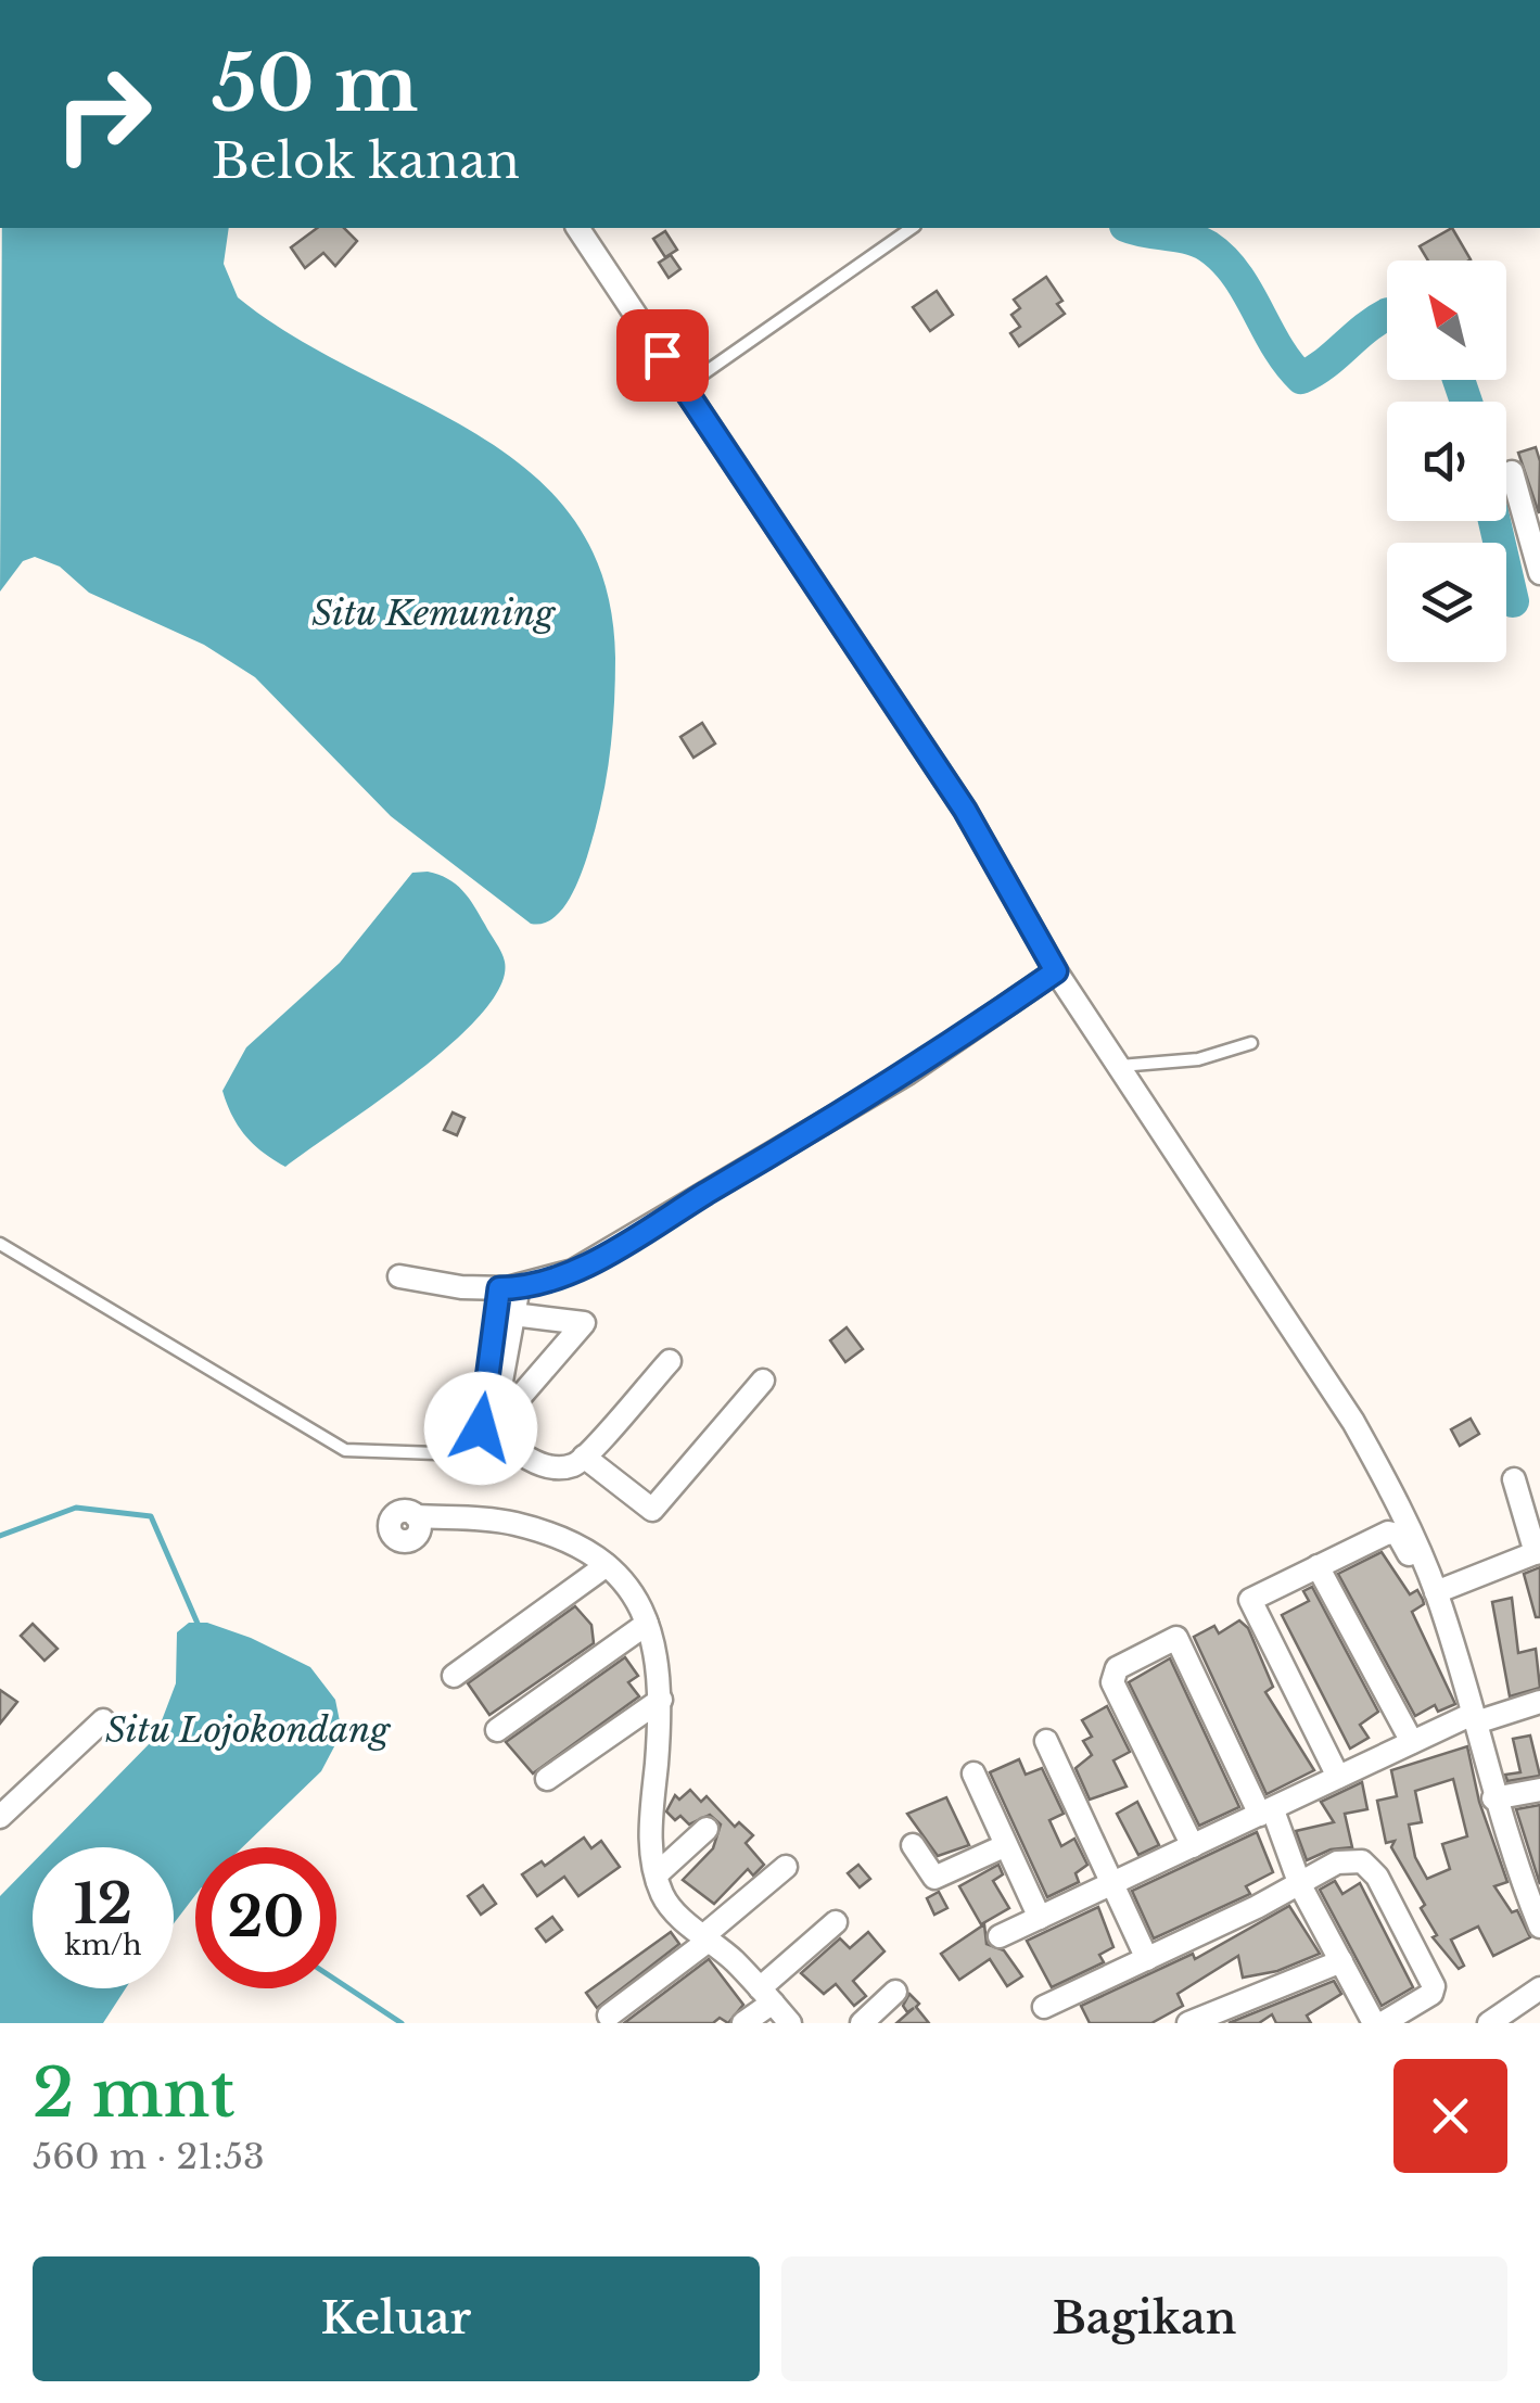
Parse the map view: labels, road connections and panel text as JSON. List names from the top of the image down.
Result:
{
  "water": ["Situ Kemuning", "Situ Lojokondang"],
  "north": "top left",
  "page": {
    "turn": ["50 m", "Belok kanan"],
    "speed": "12 km/h",
    "limit": "20",
    "heading": ["2 mnt", "560 m · 21:53"],
    "buttons": ["Keluar", "Bagikan"]
  }
}
